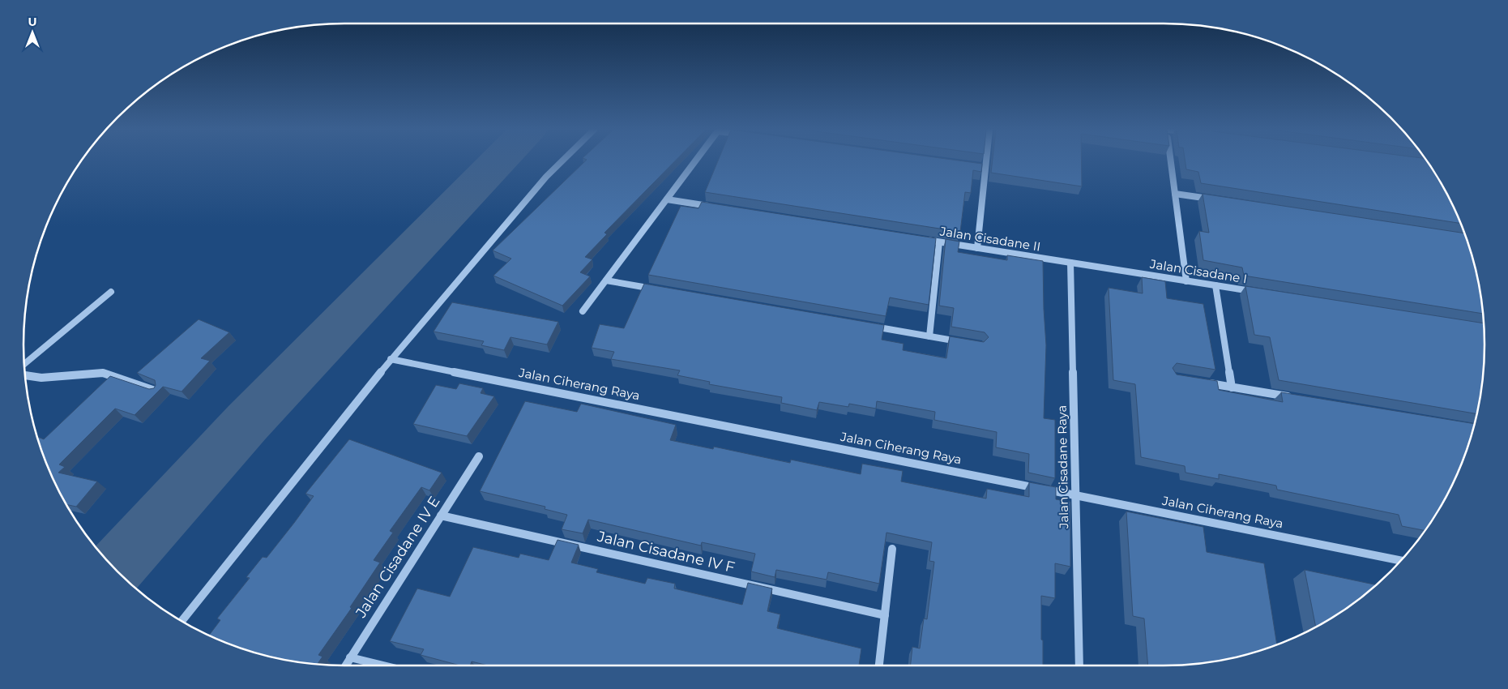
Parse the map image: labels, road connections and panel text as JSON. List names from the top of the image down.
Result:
{
  "streets": {
    "street": [
      "Jalan Cisadane II",
      "Jalan Cisadane I",
      "Jalan Ciherang Raya",
      "Jalan Cisadane Raya",
      "Jalan Cisadane IV F",
      "Jalan Cisadane IV E"
    ]
  },
  "crossings": [
    ["Jalan Cisadane II", "Jalan Cisadane I"],
    ["Jalan Cisadane II", "Jalan Cisadane Raya"],
    ["Jalan Cisadane I", "Jalan Cisadane Raya"],
    ["Jalan Ciherang Raya", "Jalan Cisadane Raya"],
    ["Jalan Cisadane IV F", "Jalan Cisadane IV E"]
  ],
  "north": "top"
}
